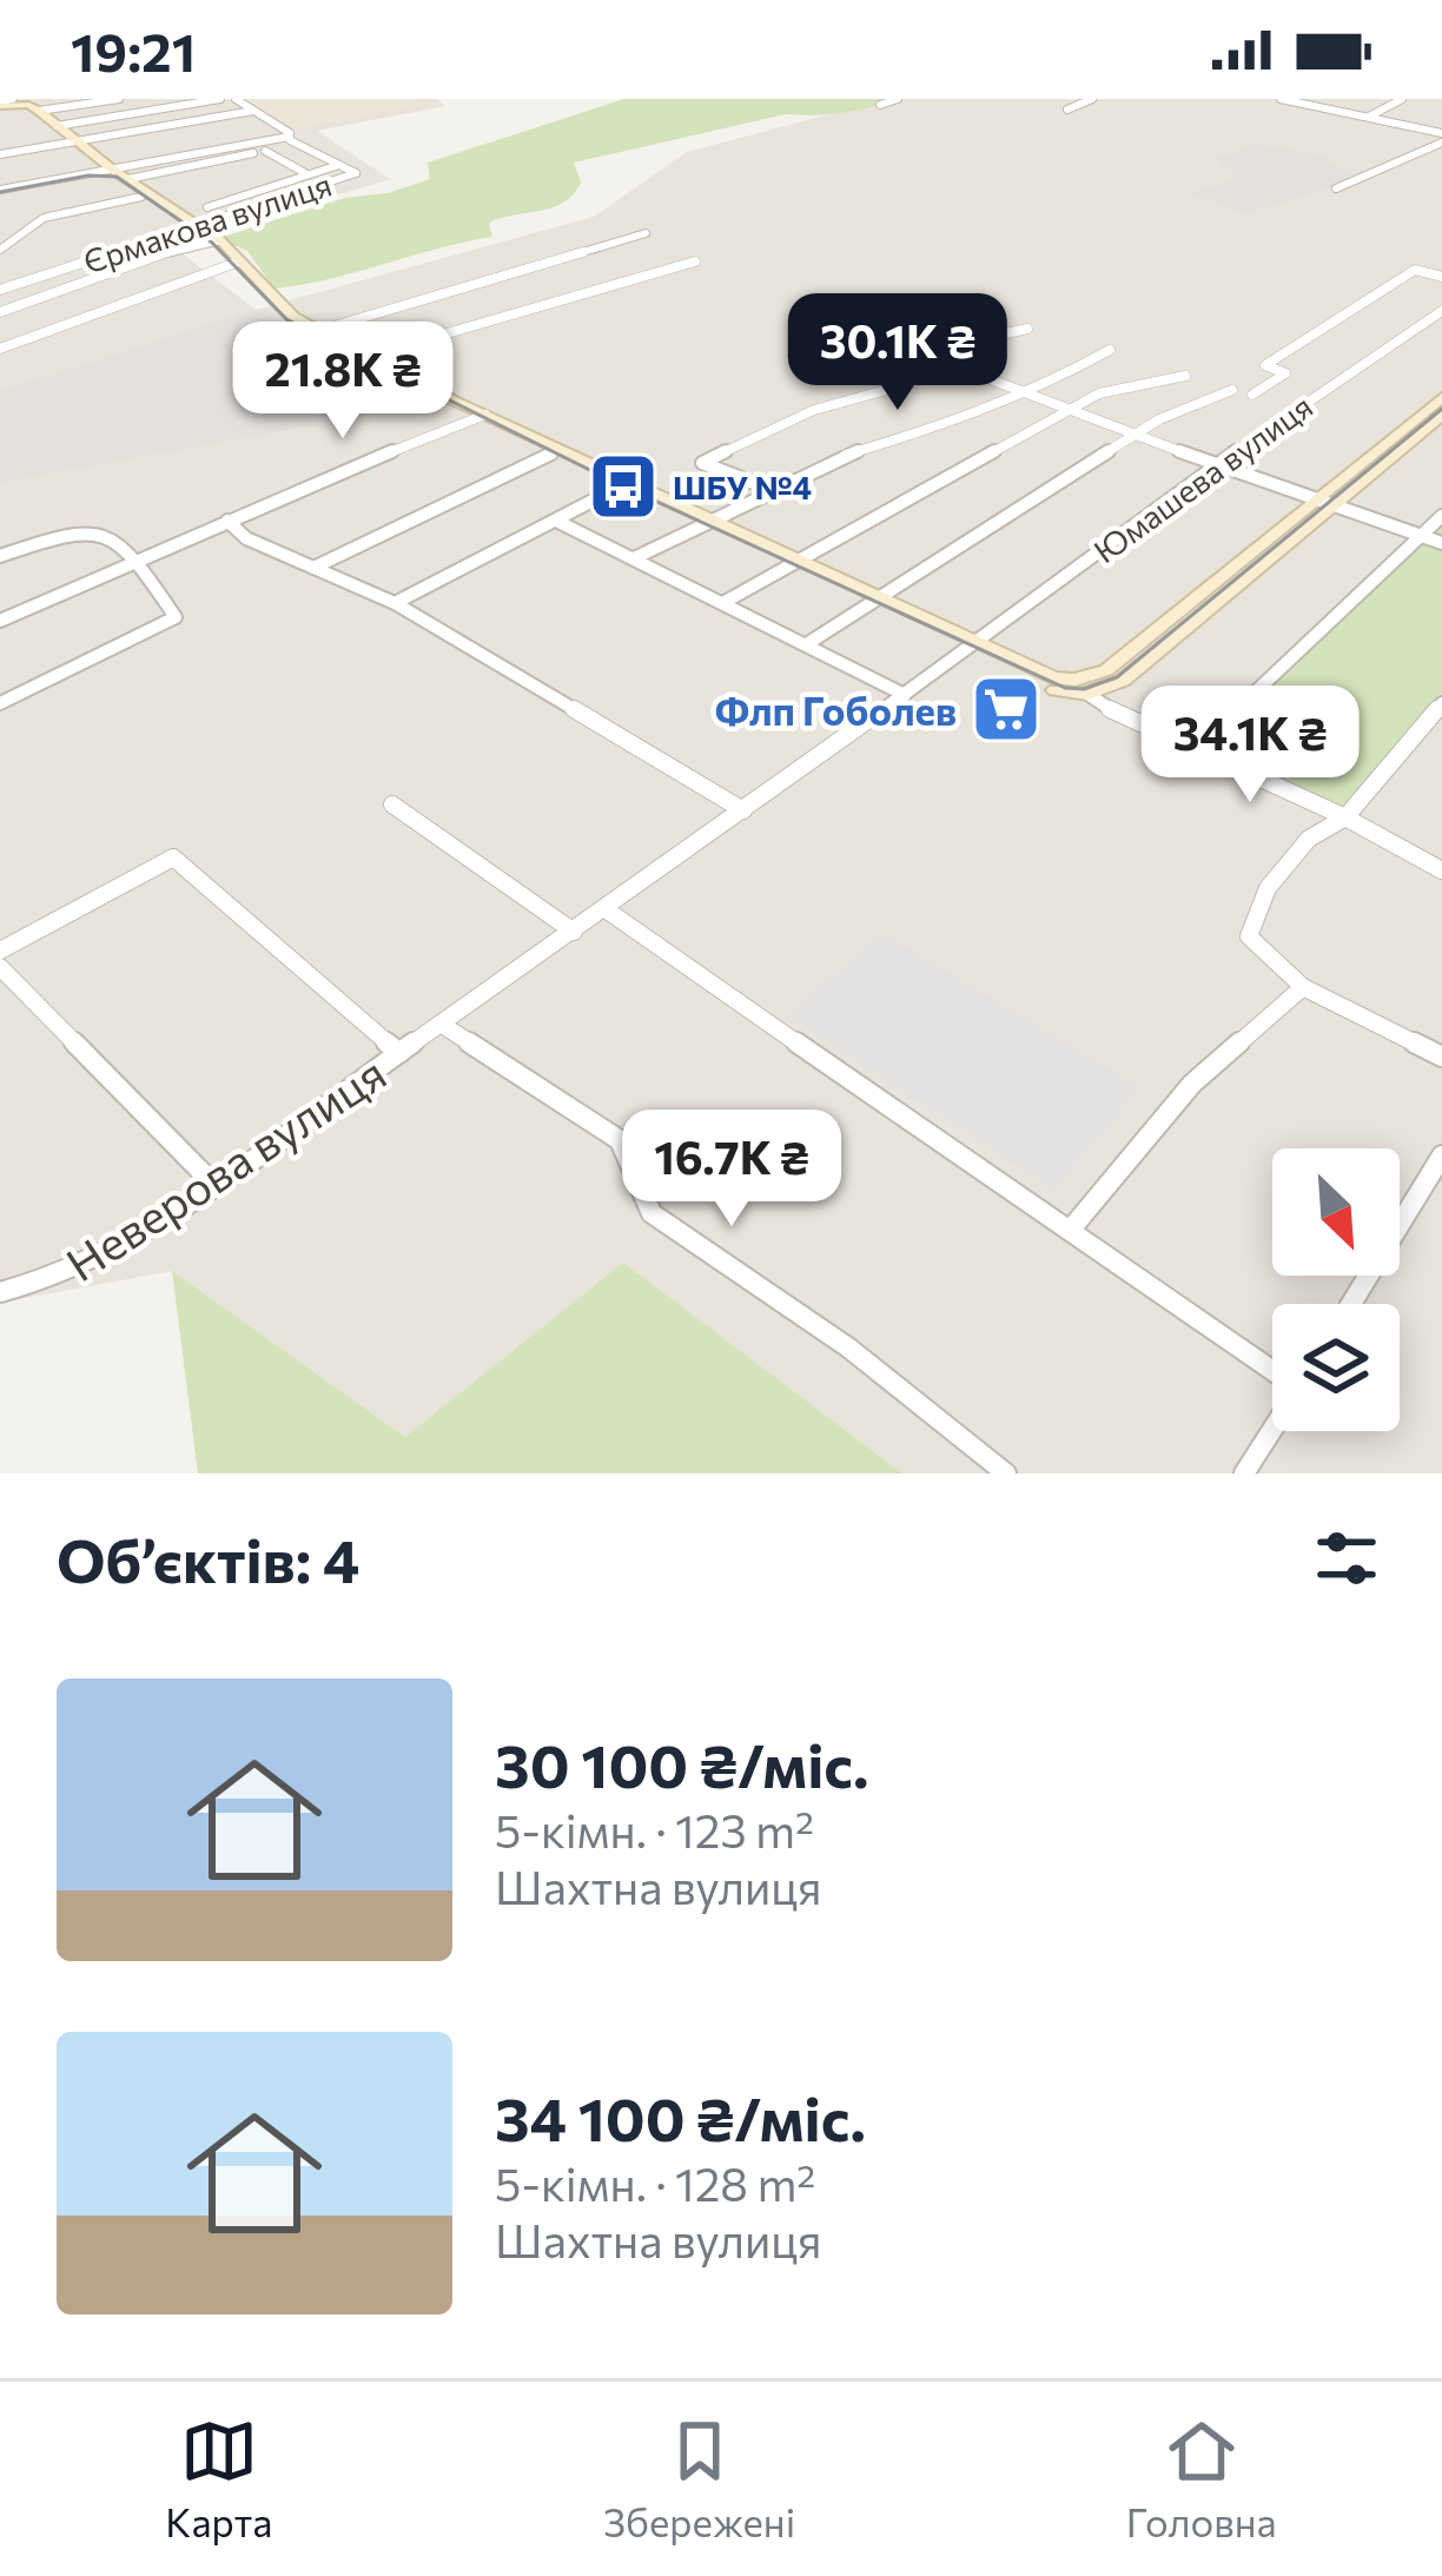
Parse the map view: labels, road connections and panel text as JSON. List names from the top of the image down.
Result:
{
  "streets": {
    "street": ["Єрмакова вулиця", "Юмашева вулиця", "Неверова вулиця"]
  },
  "crossings": [
    ["Юмашева вулиця", "Неверова вулиця"]
  ],
  "places": {
    "bus stop": ["ШБУ №4"],
    "supermarket": ["Флп Гоболев"]
  },
  "north": "bottom right",
  "page": {
    "status": "19:21",
    "price": [
      "30.1K ₴",
      "21.8K ₴",
      "34.1K ₴",
      "16.7K ₴"
    ],
    "heading": "Об’єктів: 4",
    "list": [
      {
        "name": "30 100 ₴/міс.",
        "note": "5-кімн. · 123 m² · Шахтна вулиця"
      },
      {
        "name": "34 100 ₴/міс.",
        "note": "5-кімн. · 128 m² · Шахтна вулиця"
      }
    ],
    "tabs": ["Карта", "Збережені", "Головна"]
  }
}
